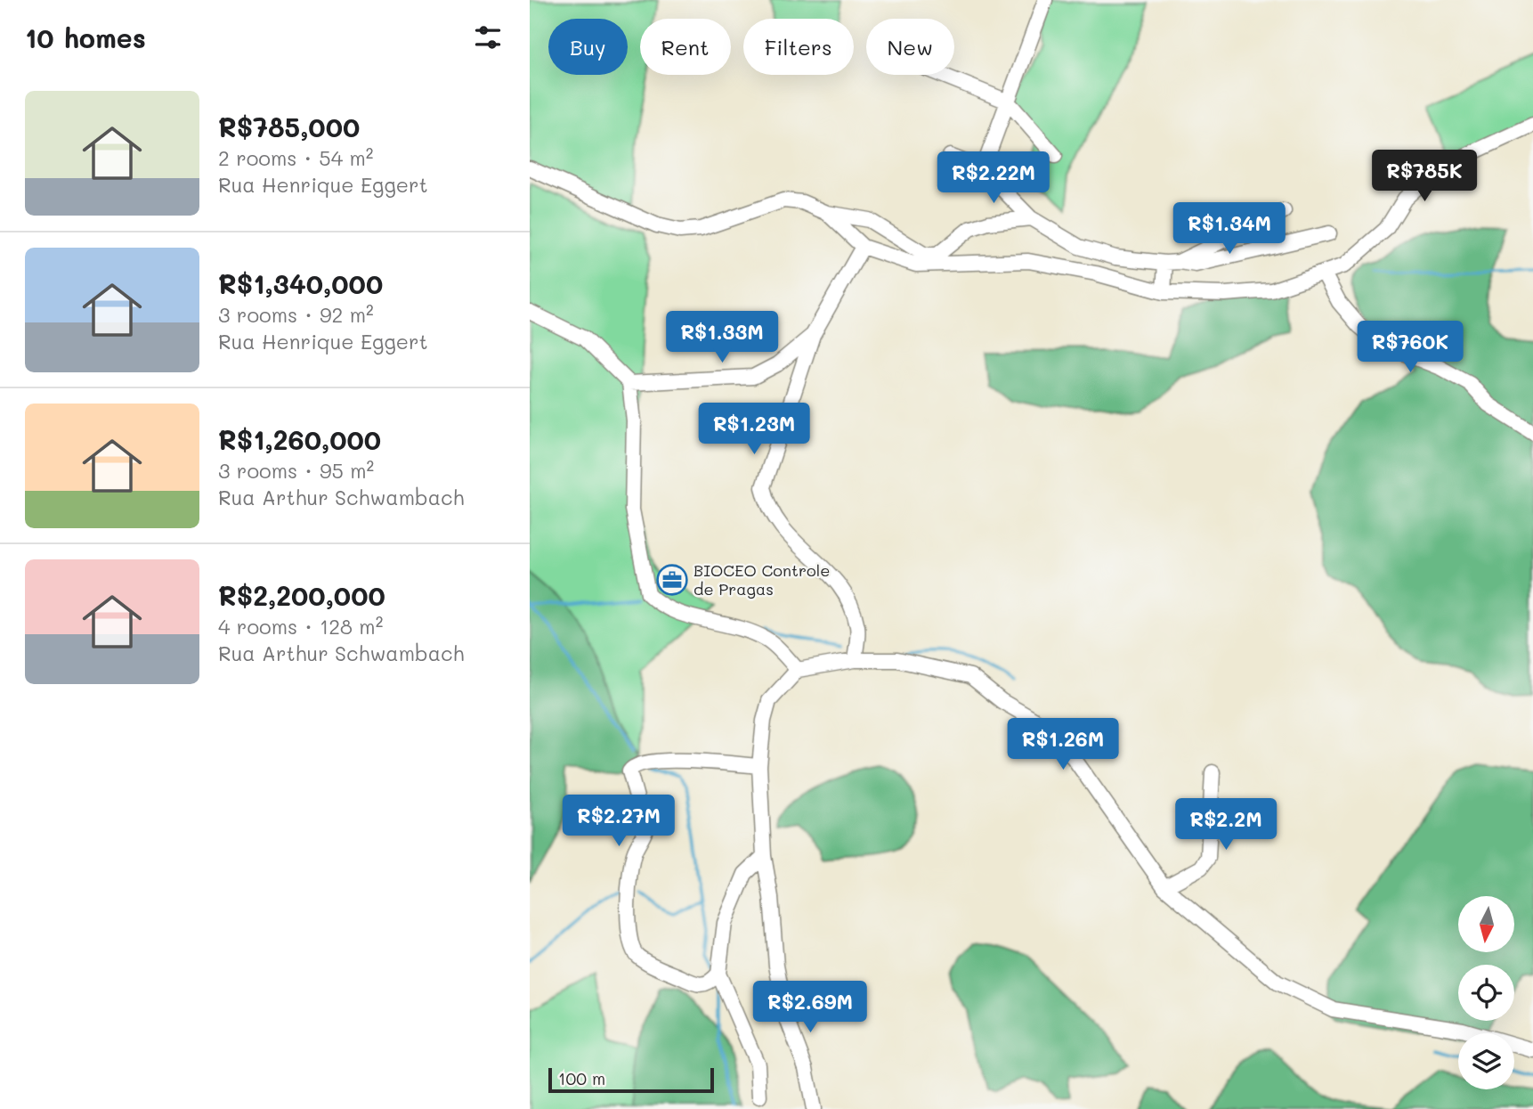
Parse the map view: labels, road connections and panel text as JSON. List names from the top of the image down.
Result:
{
  "places": {
    "office": ["BIOCEO Controle de Pragas"]
  },
  "scale_bar": "100 m",
  "north": "bottom",
  "page": {
    "heading": "10 homes",
    "chip": [
      "Buy",
      "Rent",
      "Filters",
      "New"
    ],
    "list": [
      {
        "name": "R$785,000",
        "note": "2 rooms · 54 m² · Rua Henrique Eggert"
      },
      {
        "name": "R$1,340,000",
        "note": "3 rooms · 92 m² · Rua Henrique Eggert"
      },
      {
        "name": "R$1,260,000",
        "note": "3 rooms · 95 m² · Rua Arthur Schwambach"
      },
      {
        "name": "R$2,200,000",
        "note": "4 rooms · 128 m² · Rua Arthur Schwambach"
      }
    ],
    "price": [
      "R$785K",
      "R$2.22M",
      "R$1.34M",
      "R$1.33M",
      "R$760K",
      "R$1.23M",
      "R$1.26M",
      "R$2.27M",
      "R$2.2M",
      "R$2.69M"
    ],
    "scale": "100 m"
  }
}
